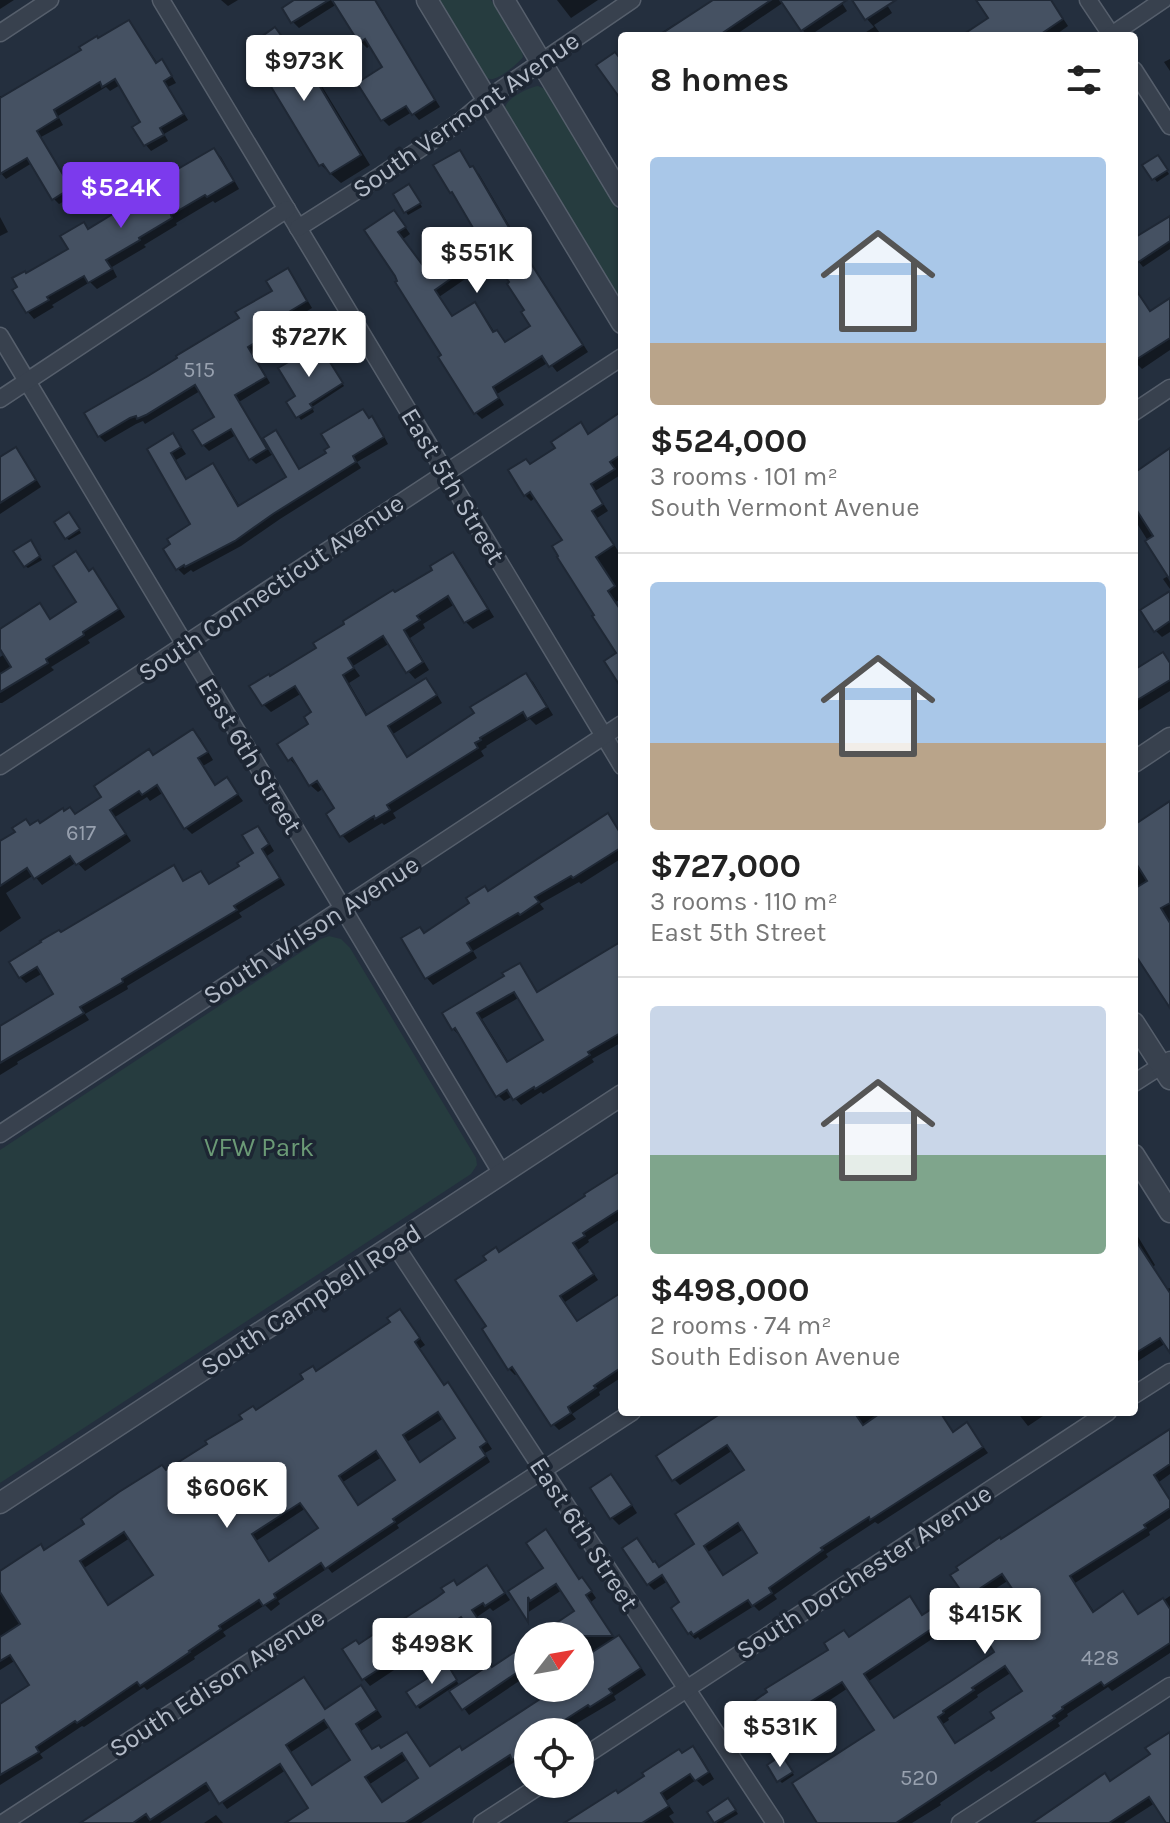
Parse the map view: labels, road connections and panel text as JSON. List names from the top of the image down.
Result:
{
  "streets": {
    "street": [
      "South Vermont Avenue",
      "East 5th Street",
      "South Connecticut Avenue",
      "East 6th Street",
      "South Wilson Avenue",
      "South Campbell Road",
      "South Dorchester Avenue",
      "South Edison Avenue"
    ]
  },
  "crossings": [
    ["South Vermont Avenue", "East 5th Street"],
    ["East 5th Street", "South Connecticut Avenue"],
    ["East 5th Street", "South Wilson Avenue"],
    ["South Connecticut Avenue", "East 6th Street"],
    ["East 6th Street", "South Wilson Avenue"],
    ["East 6th Street", "South Campbell Road"],
    ["East 6th Street", "South Dorchester Avenue"],
    ["East 6th Street", "South Edison Avenue"]
  ],
  "parks": ["VFW Park"],
  "house_numbers": [
    "515",
    "617",
    "428",
    "520"
  ],
  "north": "top right",
  "page": {
    "heading": "8 homes",
    "price": [
      "$973K",
      "$524K",
      "$551K",
      "$727K",
      "$606K",
      "$415K",
      "$498K",
      "$531K"
    ],
    "list": [
      {
        "name": "$524,000",
        "note": "3 rooms · 101 m² · South Vermont Avenue"
      },
      {
        "name": "$727,000",
        "note": "3 rooms · 110 m² · East 5th Street"
      },
      {
        "name": "$498,000",
        "note": "2 rooms · 74 m² · South Edison Avenue"
      }
    ]
  }
}
